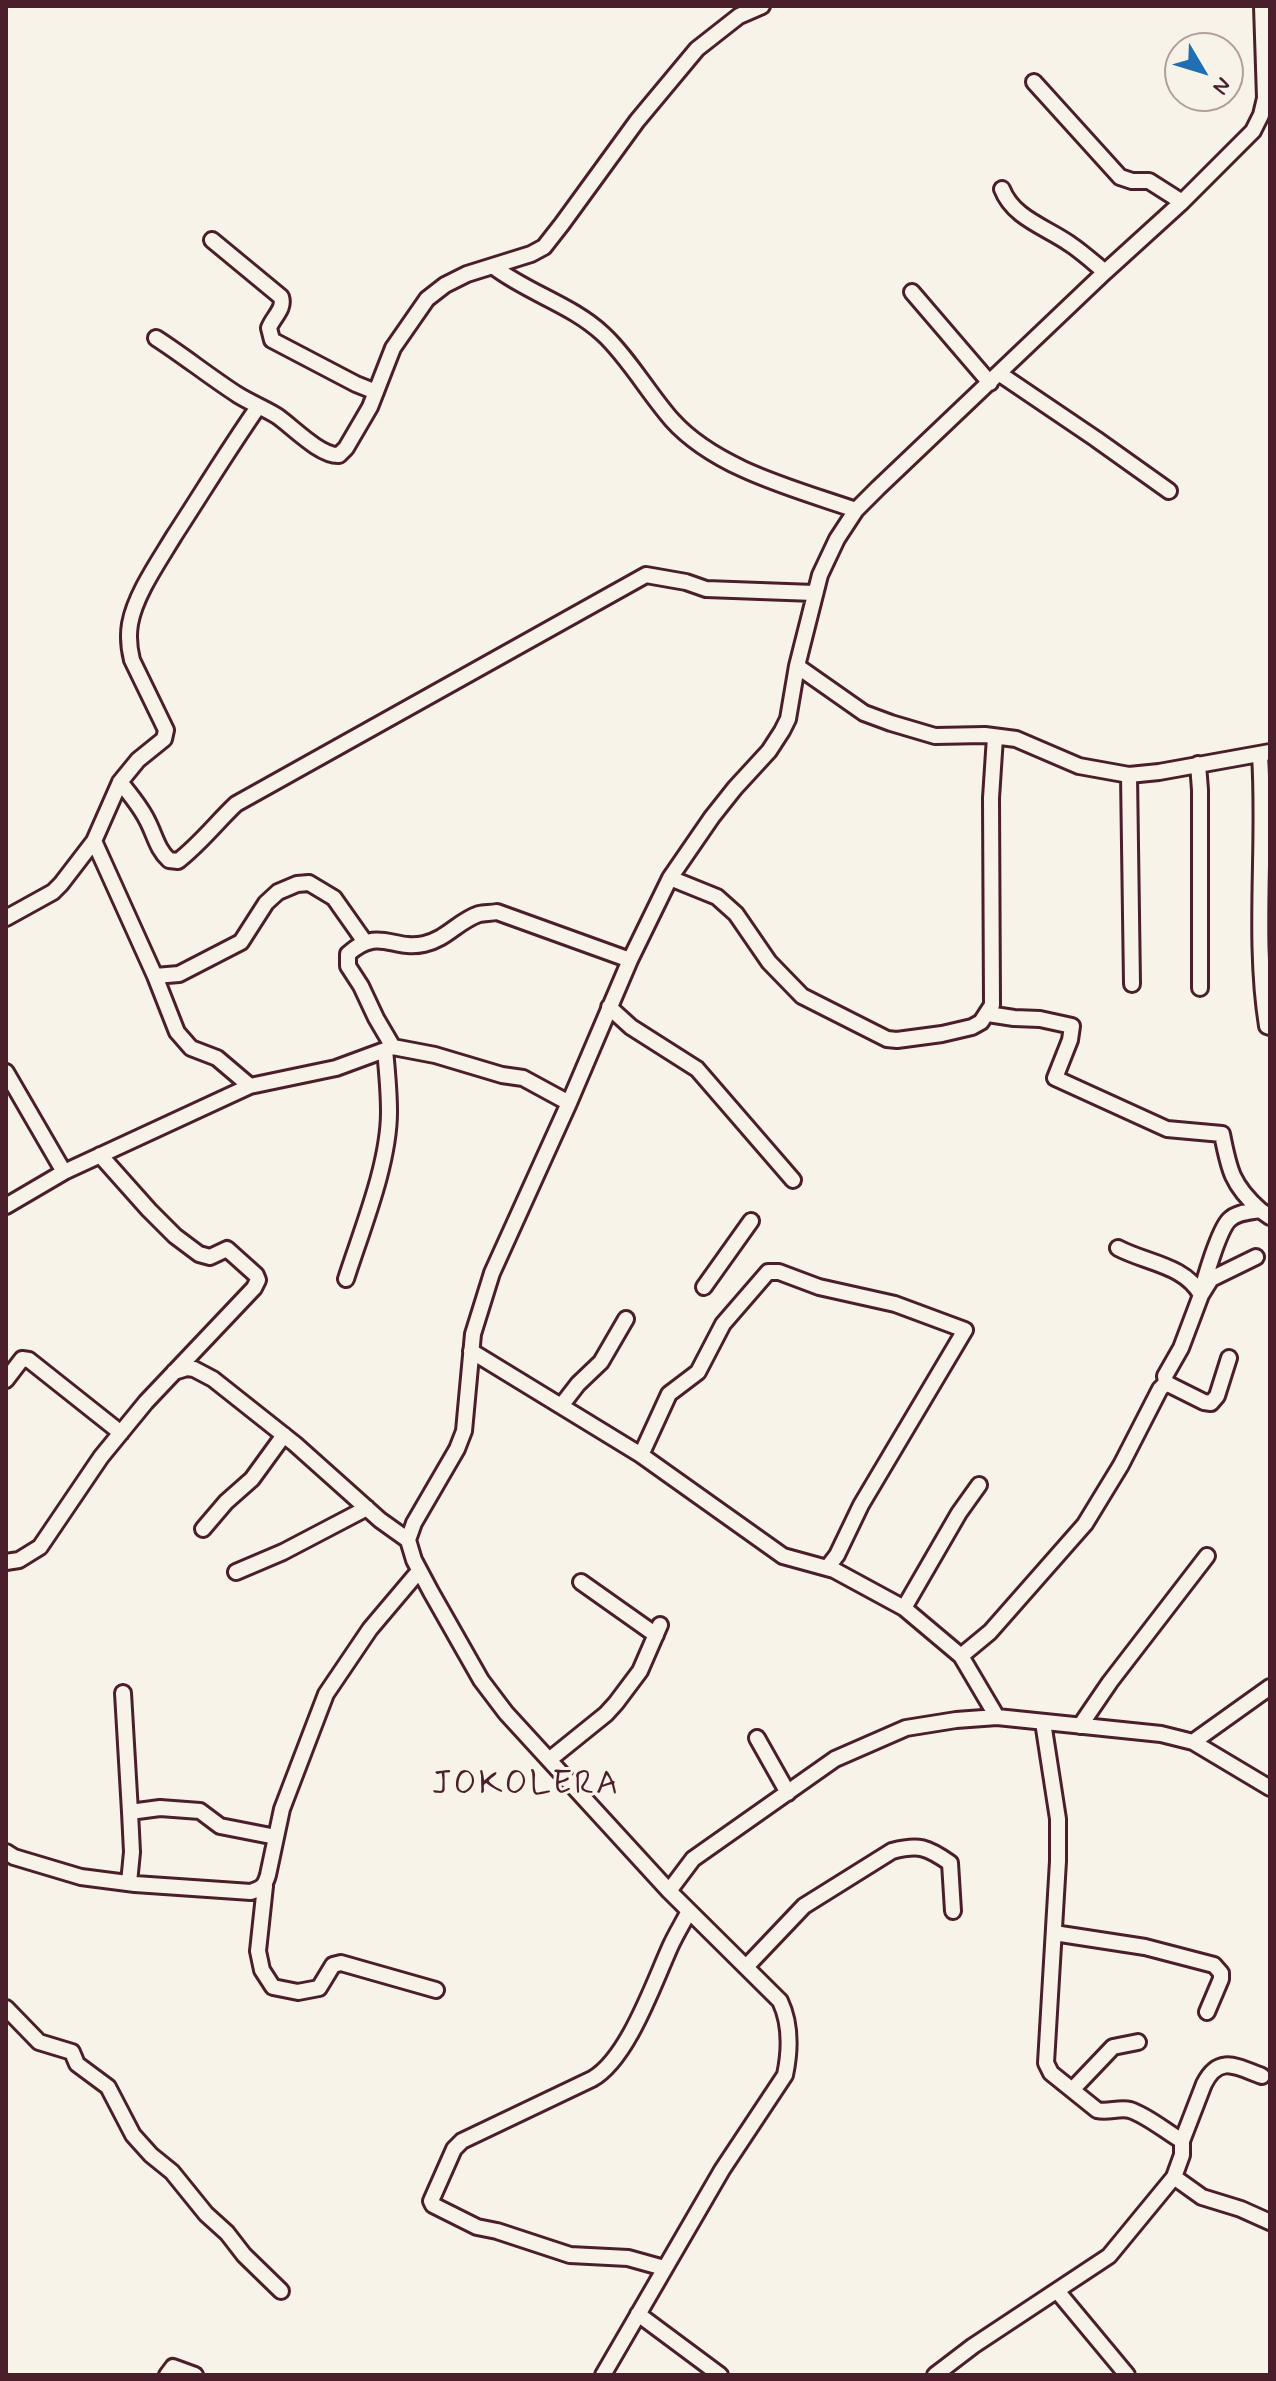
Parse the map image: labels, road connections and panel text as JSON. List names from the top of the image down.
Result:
{
  "districts": ["JOKOLERA"],
  "north": "bottom right"
}
